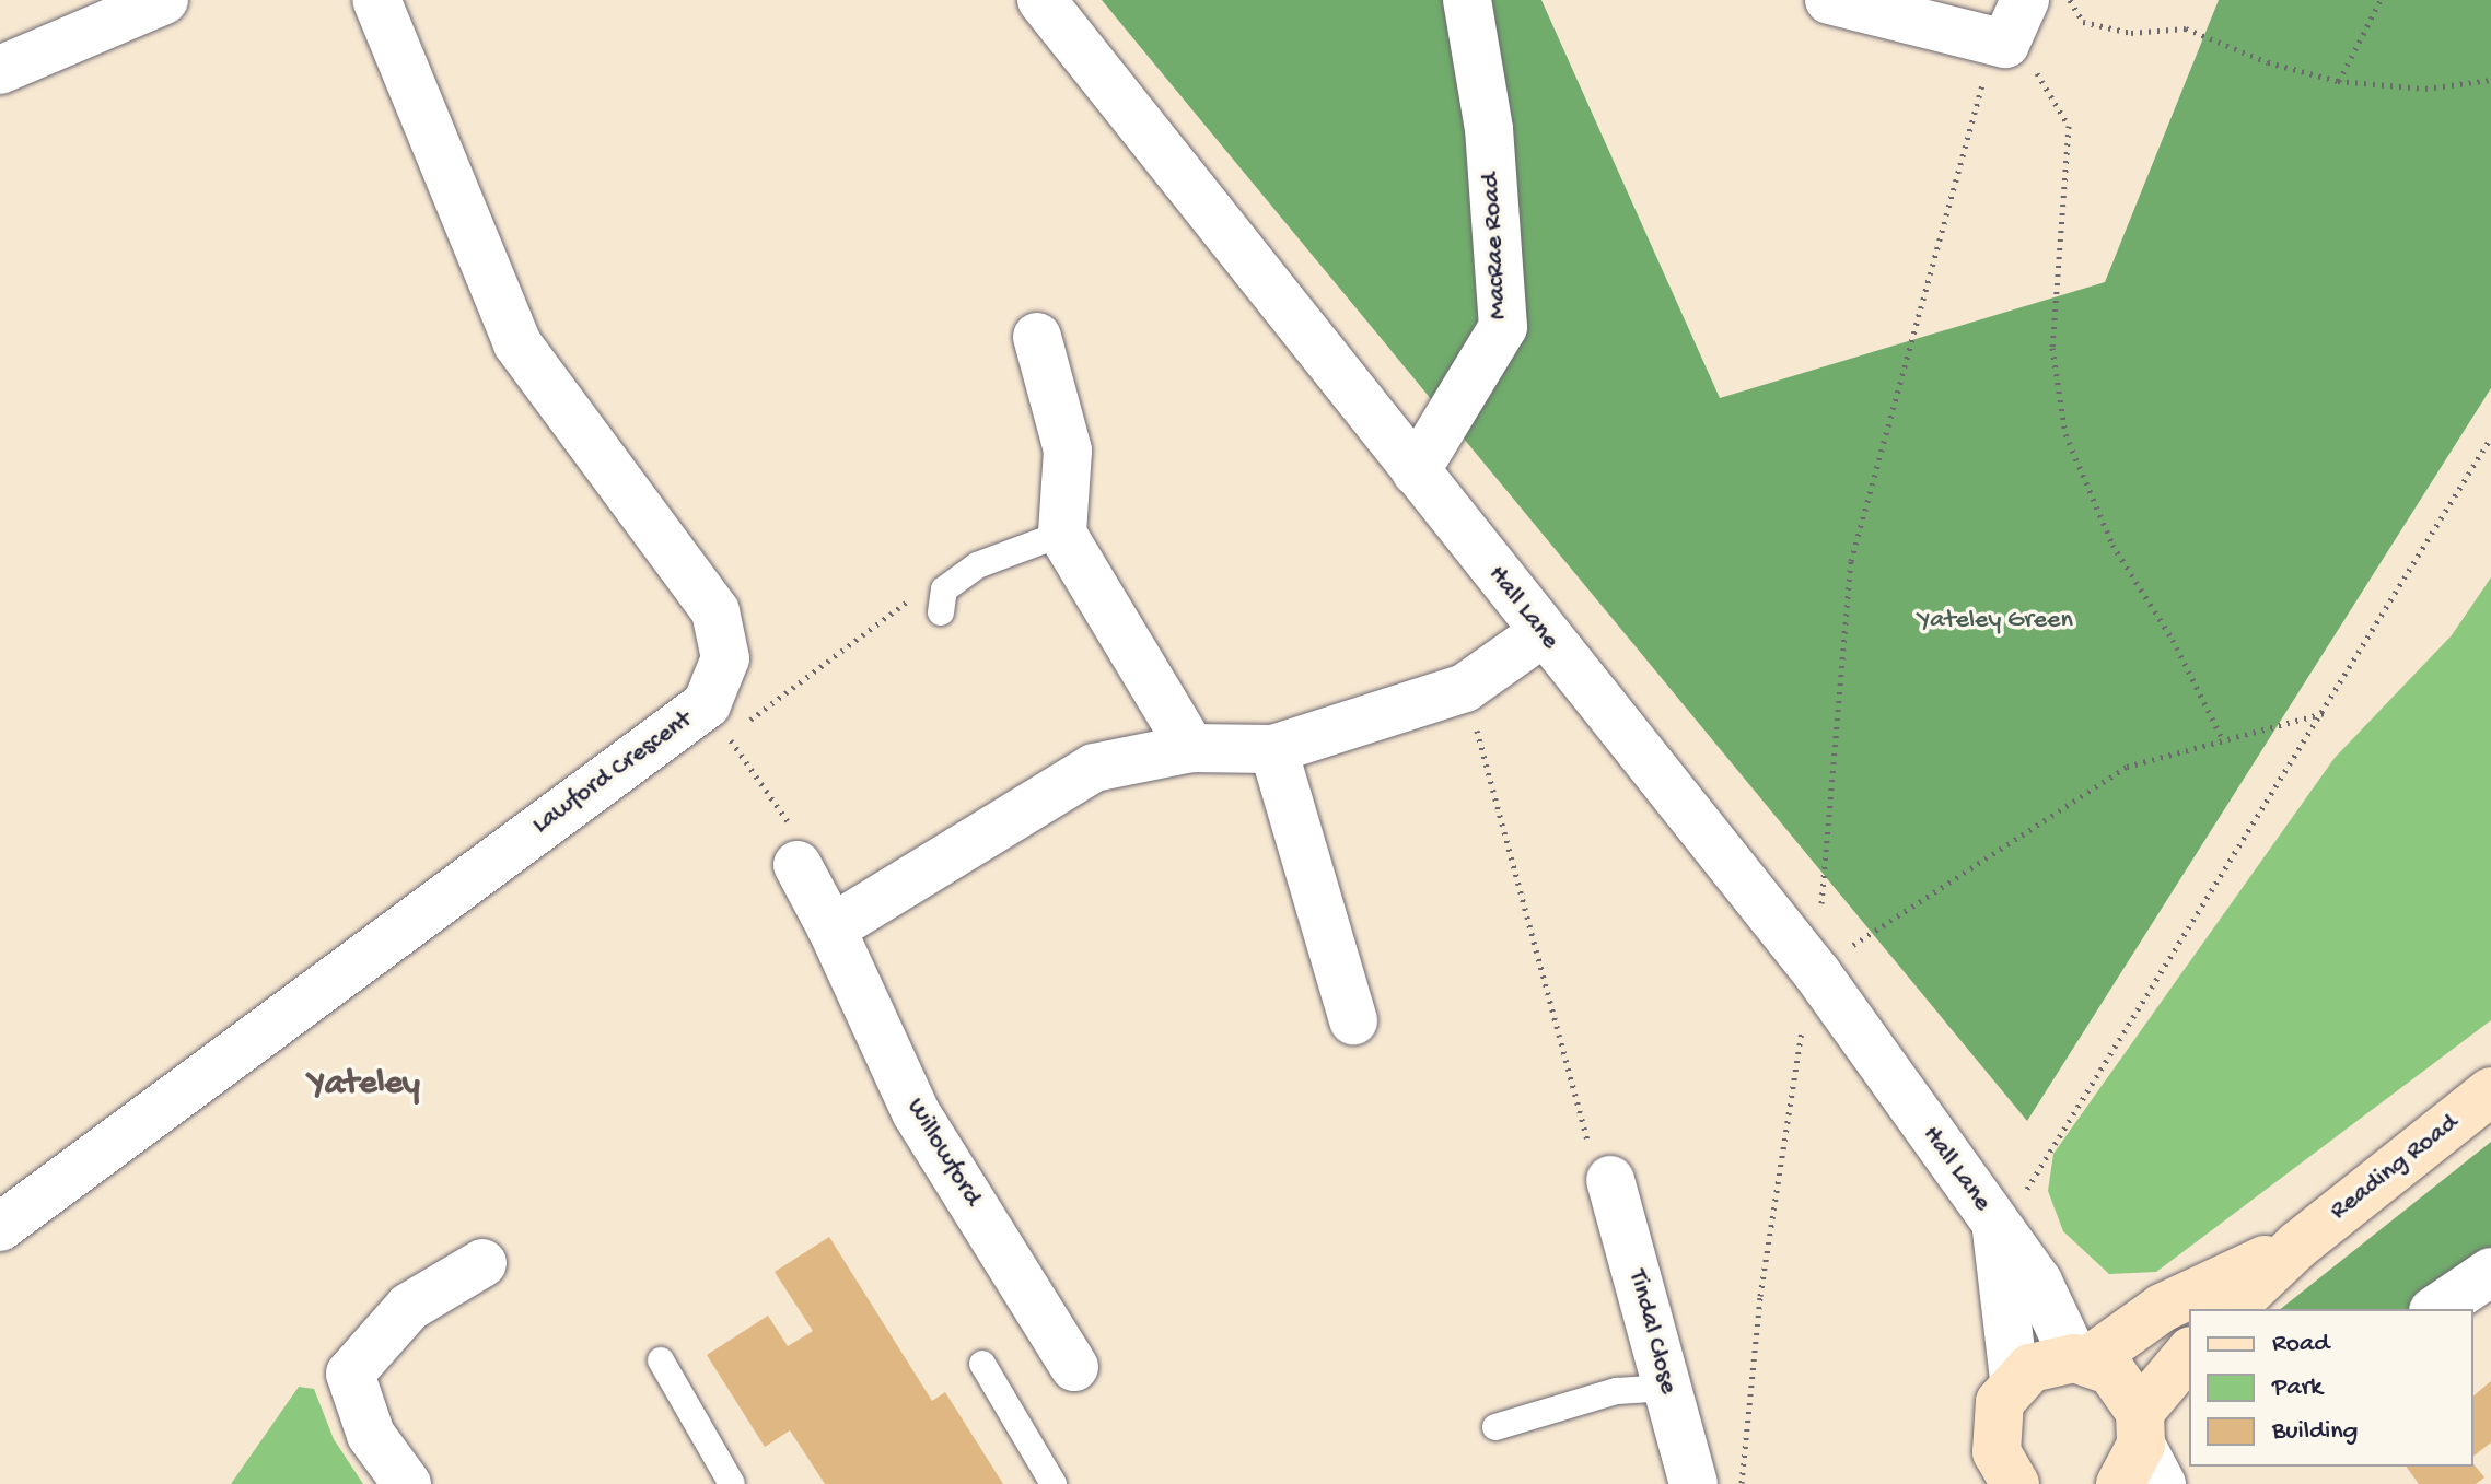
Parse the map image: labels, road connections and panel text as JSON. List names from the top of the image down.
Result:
{
  "streets": {
    "main road": ["Reading Road"],
    "street": [
      "MacRae Road",
      "Hall Lane",
      "Lawford Crescent",
      "Willowford",
      "Tindal Close"
    ]
  },
  "crossings": [
    ["MacRae Road", "Hall Lane"],
    ["Hall Lane", "Reading Road"]
  ],
  "districts": ["Yateley"],
  "parks": ["Yateley Green"],
  "legend": ["Road", "Park", "Building"]
}
